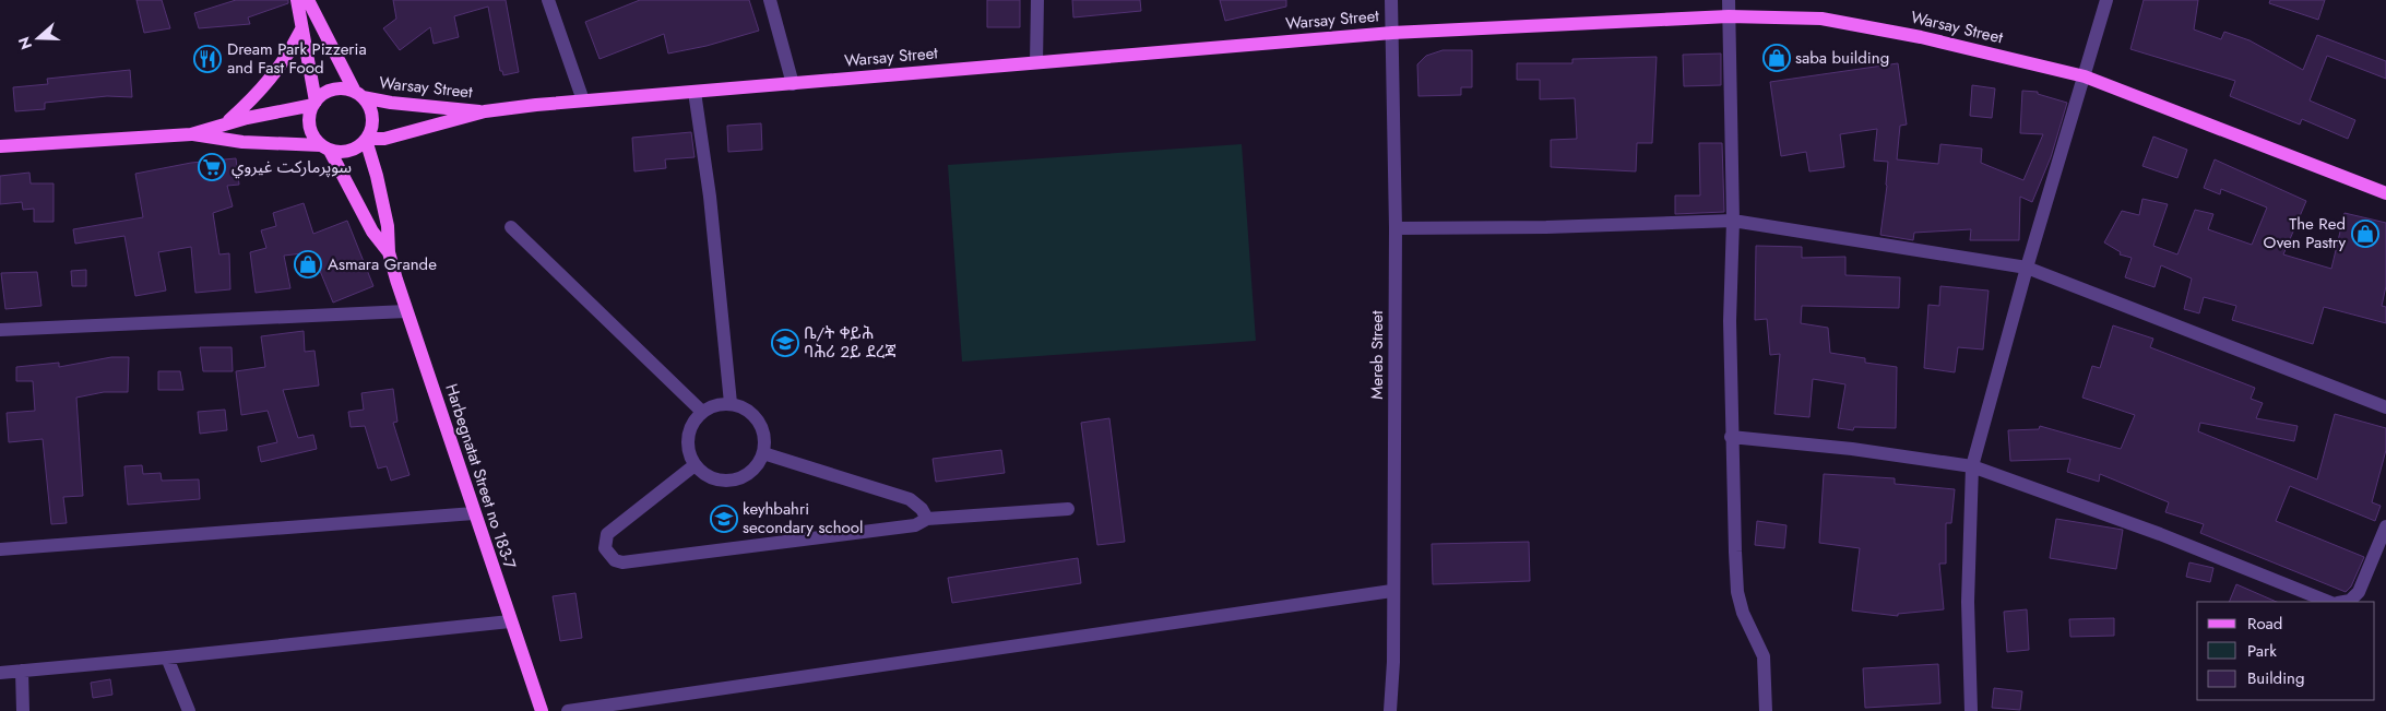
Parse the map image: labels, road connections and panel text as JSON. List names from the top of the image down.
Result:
{
  "streets": {
    "main road": ["Warsay Street", "Harbegnatat Street no 183-7"],
    "street": ["Mereb Street"]
  },
  "crossings": [
    ["Warsay Street", "Mereb Street"]
  ],
  "places": {
    "shop": ["saba building", "The Red Oven Pastry", "Asmara Grande"],
    "restaurant": ["Dream Park Pizzeria and Fast Food"],
    "supermarket": ["سوپرمارکت غيروي"],
    "school or university": ["ቤ/ት ቀይሕ ባሕሪ 2ይ ደረጃ", "keyhbahri secondary school"]
  },
  "legend": ["Road", "Park", "Building"],
  "north": "left"
}
